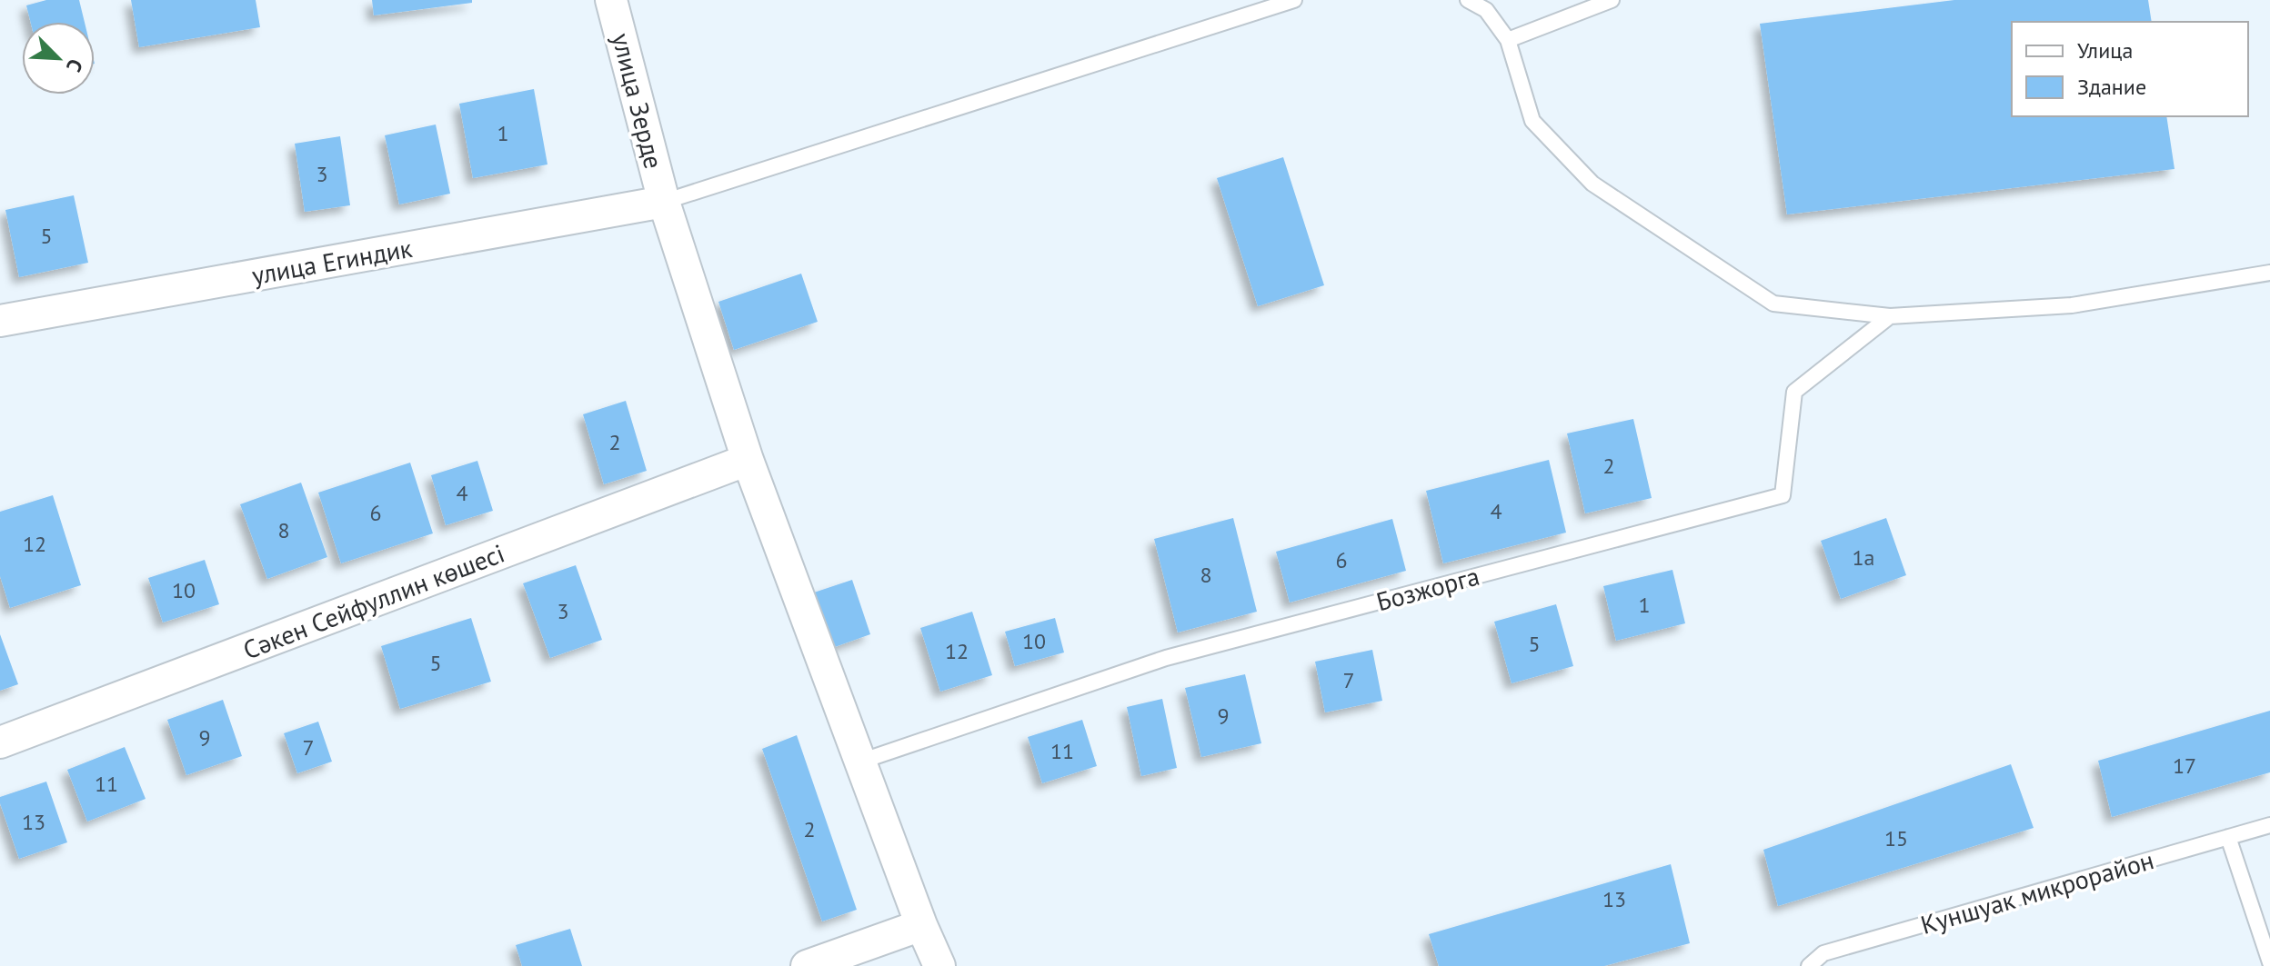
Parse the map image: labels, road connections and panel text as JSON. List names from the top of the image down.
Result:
{
  "streets": {
    "street": ["улица Зерде", "улица Егиндик", "Сәкен Сейфуллин көшесі"],
    "lane": ["Бозжорга", "Куншуак микрорайон"]
  },
  "crossings": [
    ["улица Зерде", "улица Егиндик"],
    ["улица Зерде", "Бозжорга"],
    ["улица Зерде", "Сәкен Сейфуллин көшесі"]
  ],
  "house_numbers": [
    "1",
    "3",
    "5",
    "2",
    "2",
    "4",
    "4",
    "6",
    "8",
    "12",
    "1а",
    "6",
    "8",
    "10",
    "1",
    "3",
    "10",
    "5",
    "12",
    "5",
    "7",
    "9",
    "9",
    "7",
    "11",
    "17",
    "11",
    "13",
    "2",
    "15",
    "13"
  ],
  "legend": ["Улица", "Здание"],
  "north": "bottom right"
}
